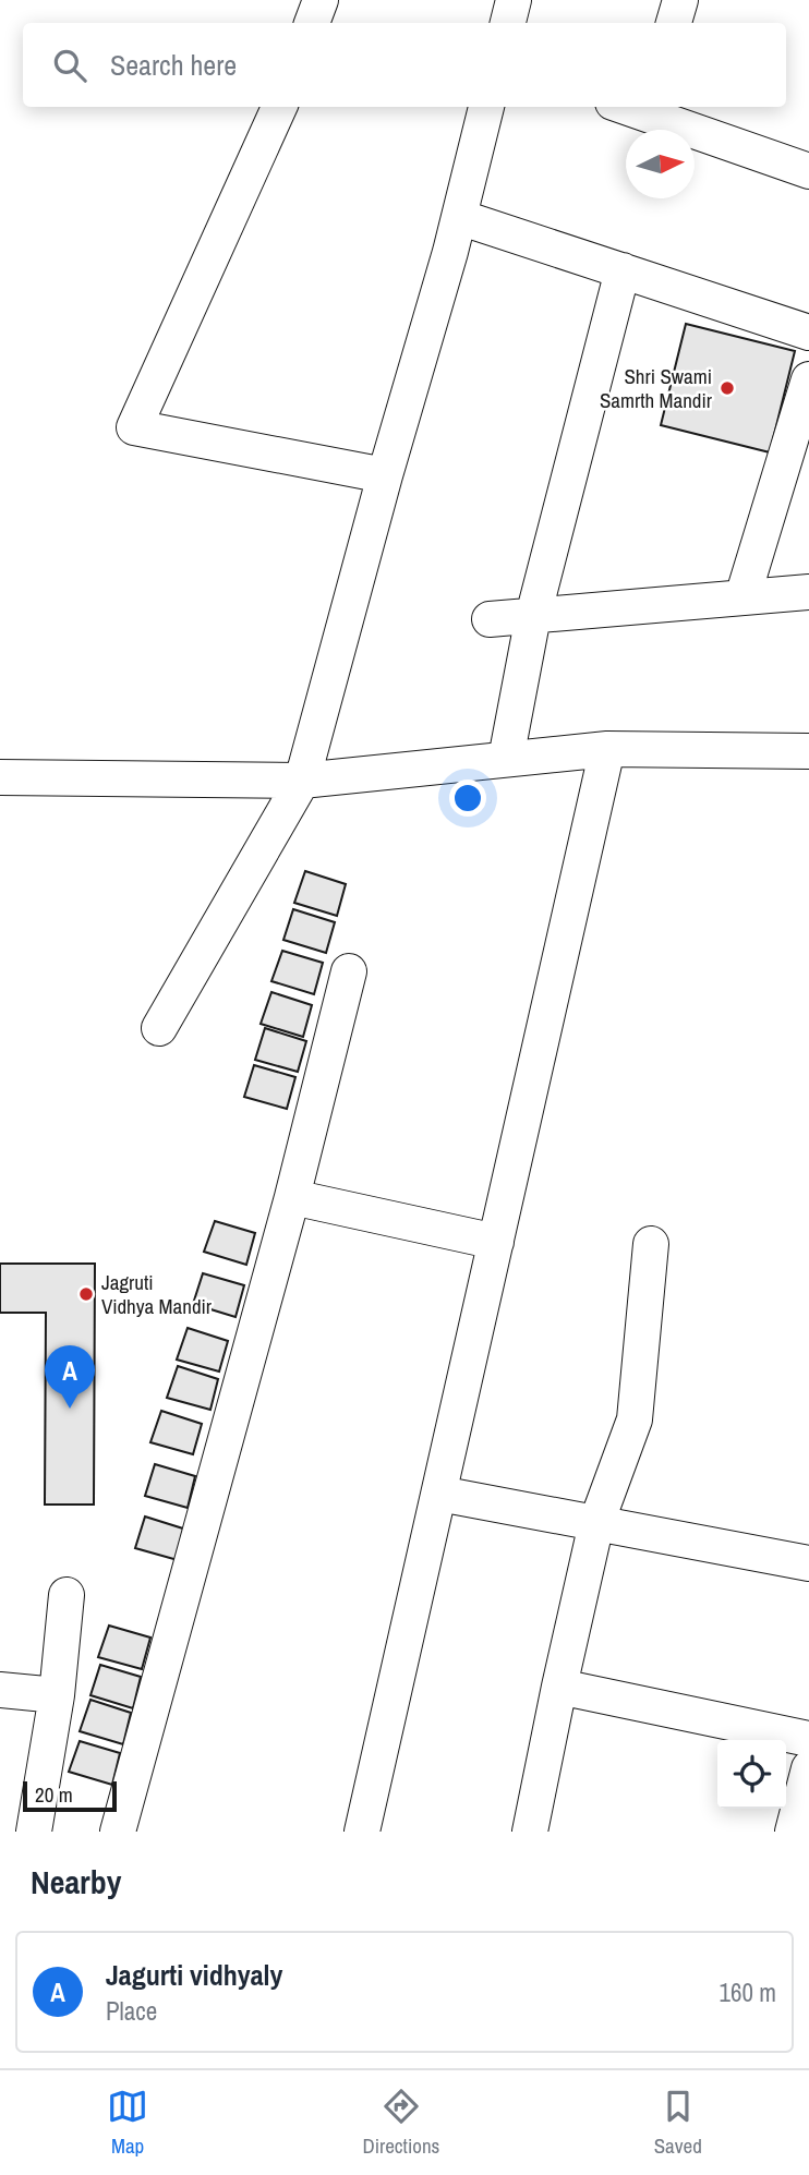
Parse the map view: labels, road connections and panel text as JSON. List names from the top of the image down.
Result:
{
  "places": ["Shri Swami Samrth Mandir", "Jagruti Vidhya Mandir"],
  "scale_bar": "20 m",
  "north": "right",
  "page": {
    "search": "Search here",
    "pins": "A",
    "scale": "20 m",
    "heading": "Nearby",
    "list": [
      {
        "mark": "A",
        "name": "Jagurti vidhyaly",
        "note": "Place",
        "value": "160 m"
      }
    ],
    "nav": ["Map", "Directions", "Saved"]
  }
}
